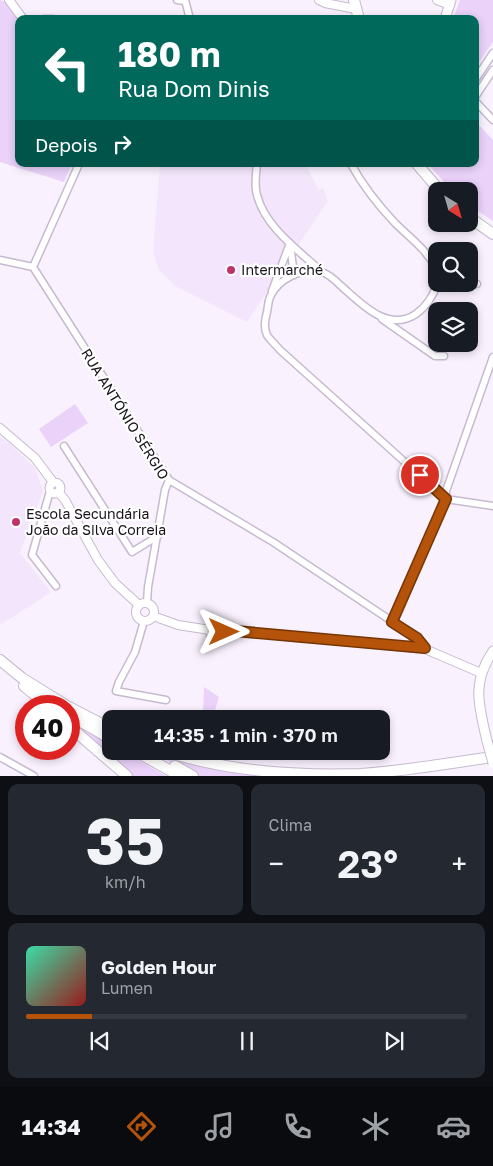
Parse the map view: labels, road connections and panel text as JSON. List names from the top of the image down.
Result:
{
  "streets": {
    "street": ["RUA ANTÓNIO SÉRGIO"]
  },
  "places": ["Intermarché", "Escola Secundária João da Silva Correia"],
  "north": "bottom right",
  "page": {
    "turn": ["180 m", "Rua Dom Dinis"],
    "then": "Depois",
    "limit": "40",
    "trip": "14:35 · 1 min · 370 m",
    "tile": [
      ["35", "km/h"],
      "Clima"
    ],
    "heat": ["−", "23°", "+"],
    "song": ["Golden Hour", "Lumen"],
    "tabs": "14:34"
  }
}
